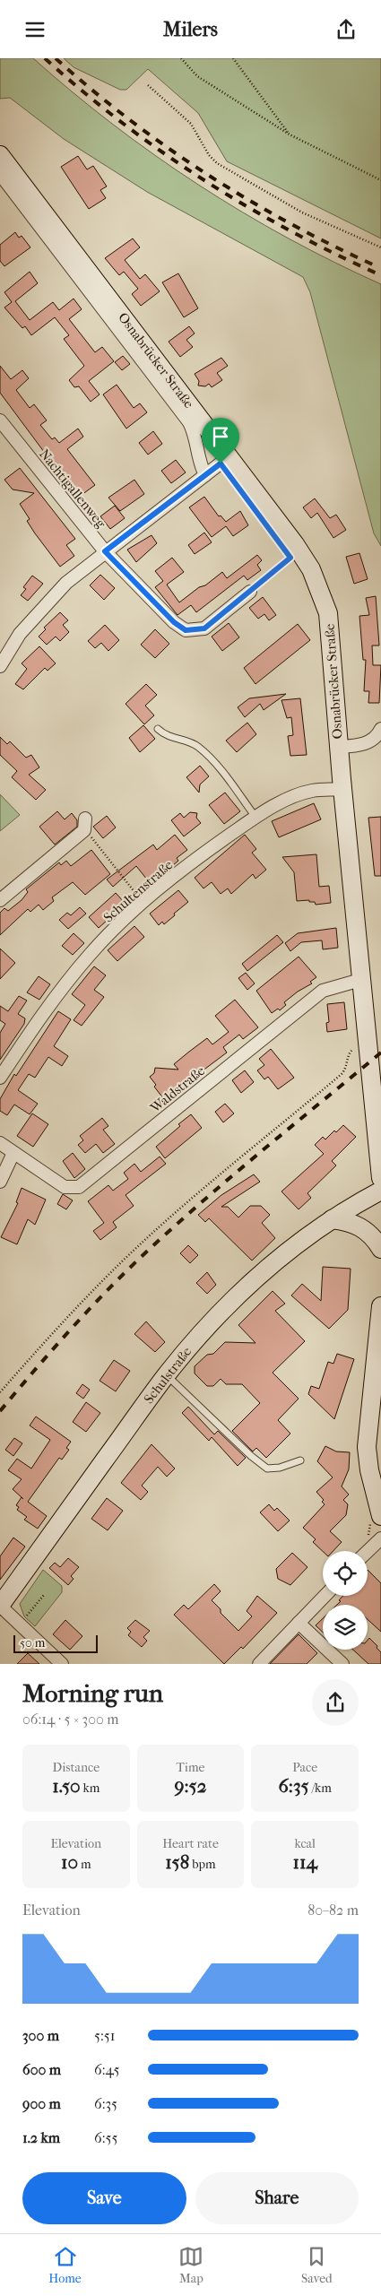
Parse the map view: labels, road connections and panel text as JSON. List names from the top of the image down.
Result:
{
  "streets": {
    "main road": ["Osnabrücker Straße", "Schulstraße"],
    "street": ["Nachtigallenweg", "Schultenstraße", "Waldstraße"]
  },
  "crossings": [
    ["Osnabrücker Straße", "Schultenstraße"],
    ["Osnabrücker Straße", "Waldstraße"]
  ],
  "scale_bar": "50 m",
  "page": {
    "header": "Milers",
    "scale": "50 m",
    "heading": ["Morning run", "06:14 · 5 × 300 m"],
    "stats": [
      ["Distance", "1.50 km"],
      ["Time", "9:52"],
      ["Pace", "6:35 /km"],
      ["Elevation", "10 m"],
      ["Heart rate", "158 bpm"],
      ["kcal", "114"]
    ],
    "chart": ["Elevation", "80–82 m"],
    "list": [
      {
        "name": "300 m",
        "note": "5:51"
      },
      {
        "name": "600 m",
        "note": "6:45"
      },
      {
        "name": "900 m",
        "note": "6:35"
      },
      {
        "name": "1.2 km",
        "note": "6:55"
      }
    ],
    "buttons": ["Save", "Share"],
    "tabs": ["Home", "Map", "Saved"]
  }
}
